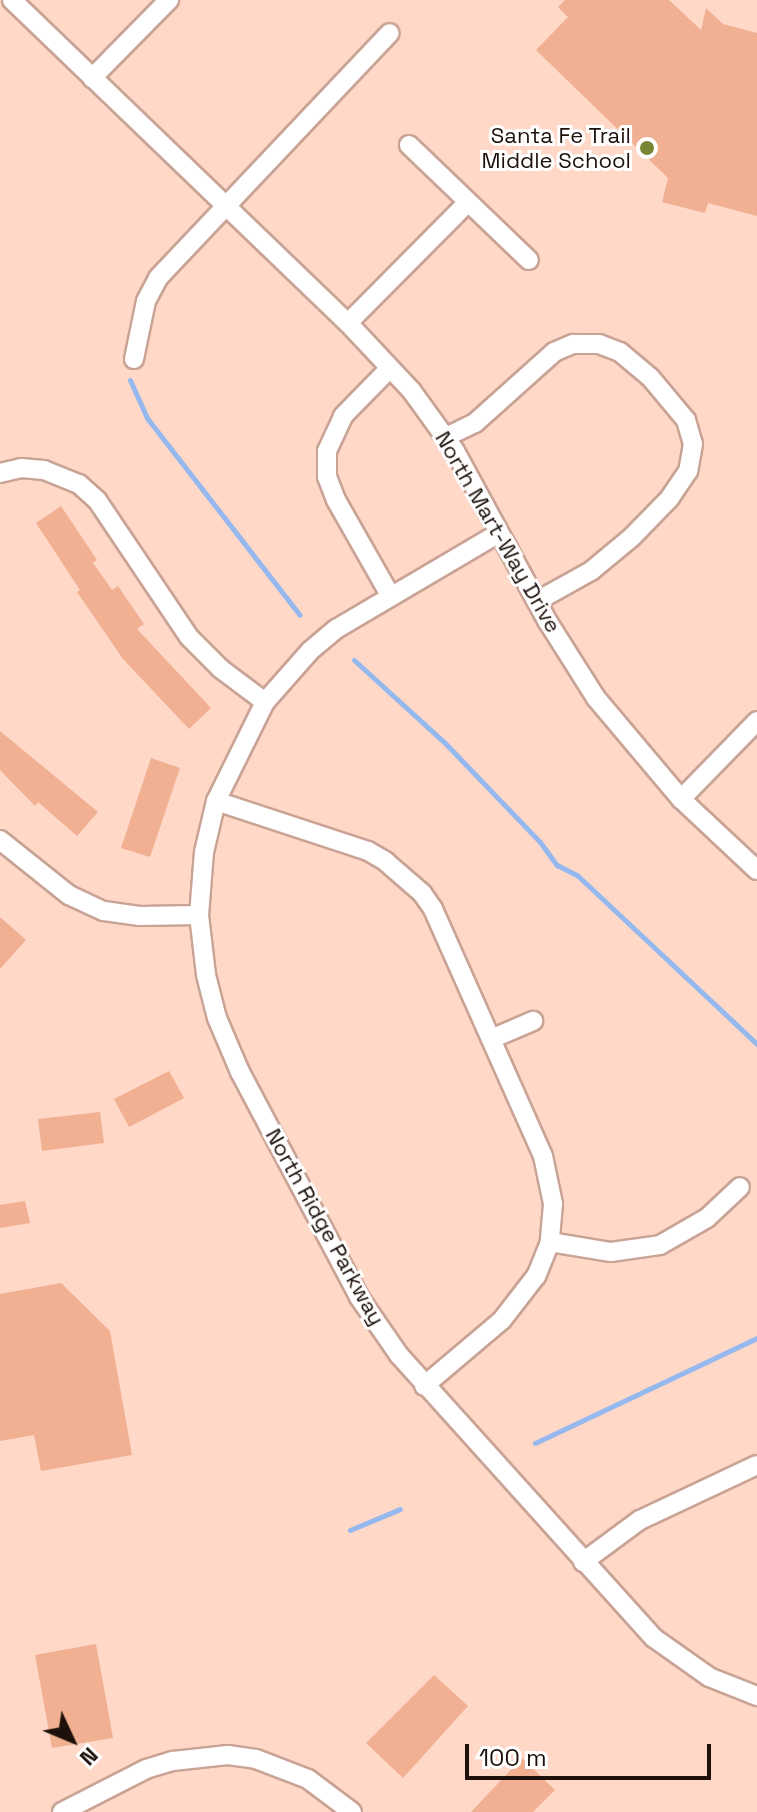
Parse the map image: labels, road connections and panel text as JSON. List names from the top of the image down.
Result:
{
  "streets": {
    "street": ["North Mart-Way Drive", "North Ridge Parkway"]
  },
  "crossings": [
    ["North Mart-Way Drive", "North Ridge Parkway"]
  ],
  "places": ["Santa Fe Trail Middle School"],
  "scale_bar": "100 m",
  "north": "bottom right"
}
